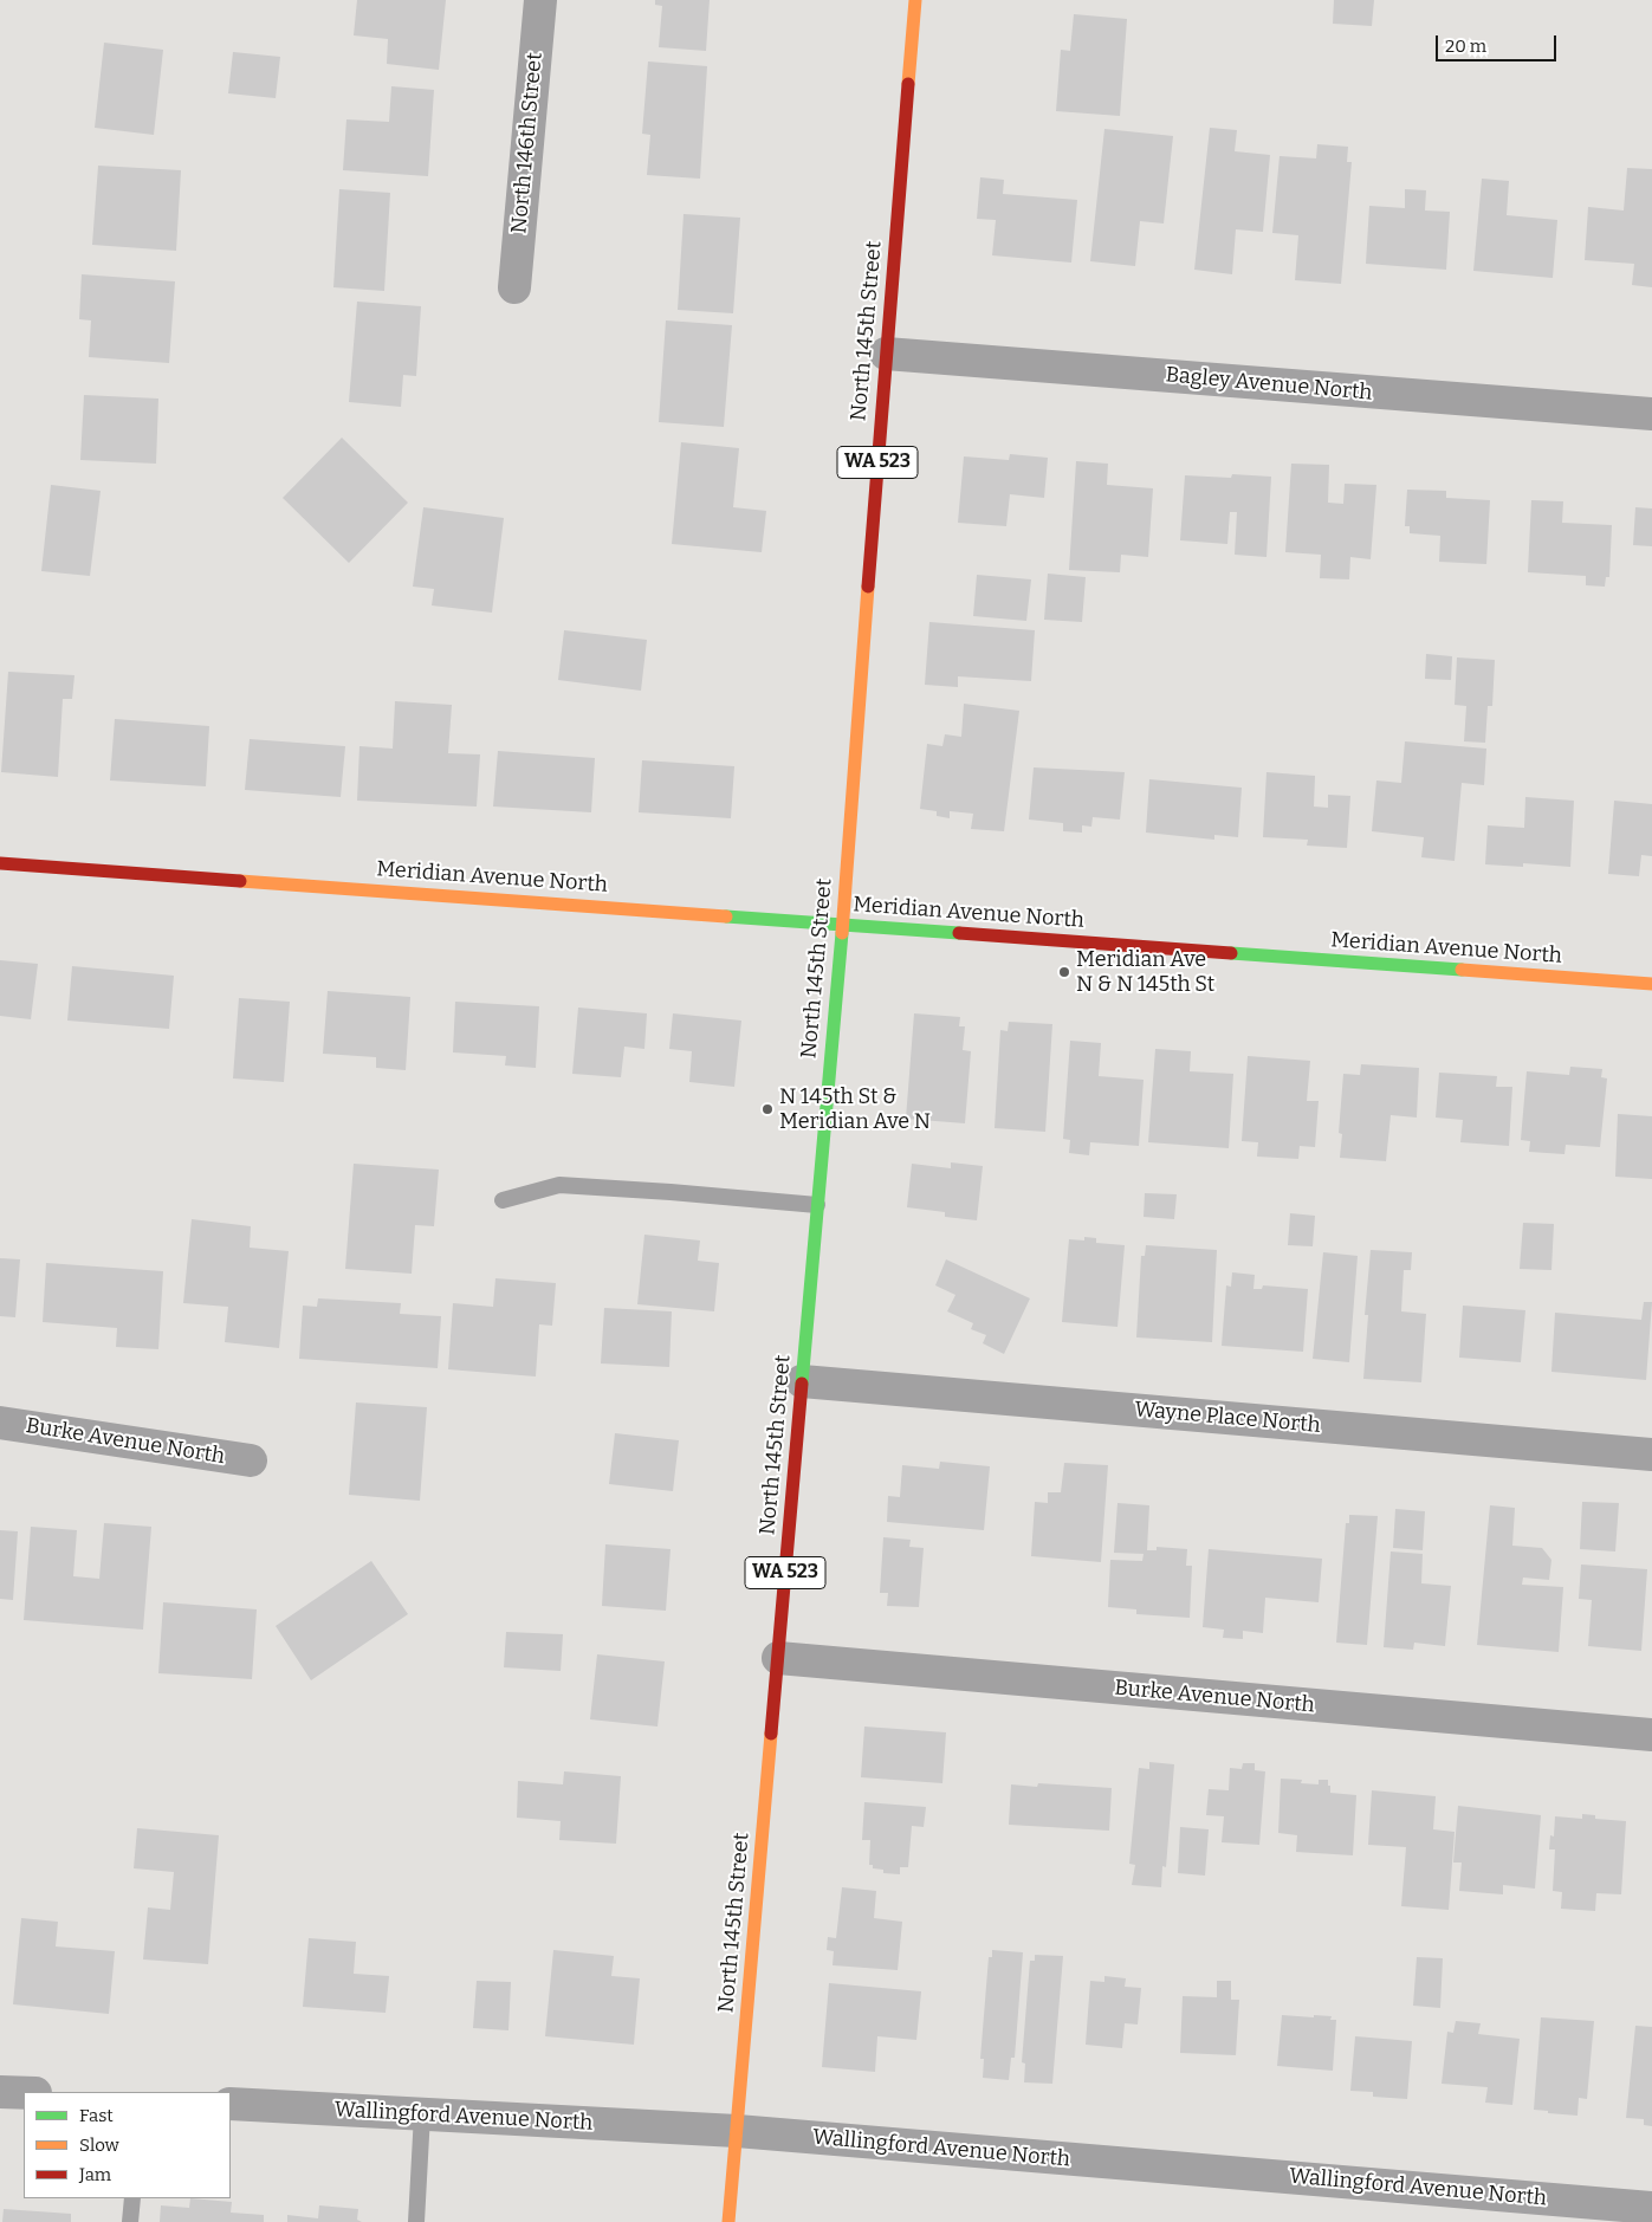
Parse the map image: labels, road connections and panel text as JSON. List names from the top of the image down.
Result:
{
  "streets": {
    "main road": ["North 145th Street", "WA 523", "Meridian Avenue North"],
    "street": [
      "North 146th Street",
      "Bagley Avenue North",
      "Wayne Place North",
      "Burke Avenue North",
      "Wallingford Avenue North"
    ]
  },
  "crossings": [
    ["North 145th Street", "Bagley Avenue North"],
    ["North 145th Street", "Meridian Avenue North"],
    ["North 145th Street", "Wayne Place North"],
    ["North 145th Street", "Burke Avenue North"],
    ["North 145th Street", "Wallingford Avenue North"]
  ],
  "places": ["Meridian Ave N & N 145th St", "N 145th St & Meridian Ave N"],
  "legend": ["Fast", "Slow", "Jam"],
  "scale_bar": "20 m"
}
